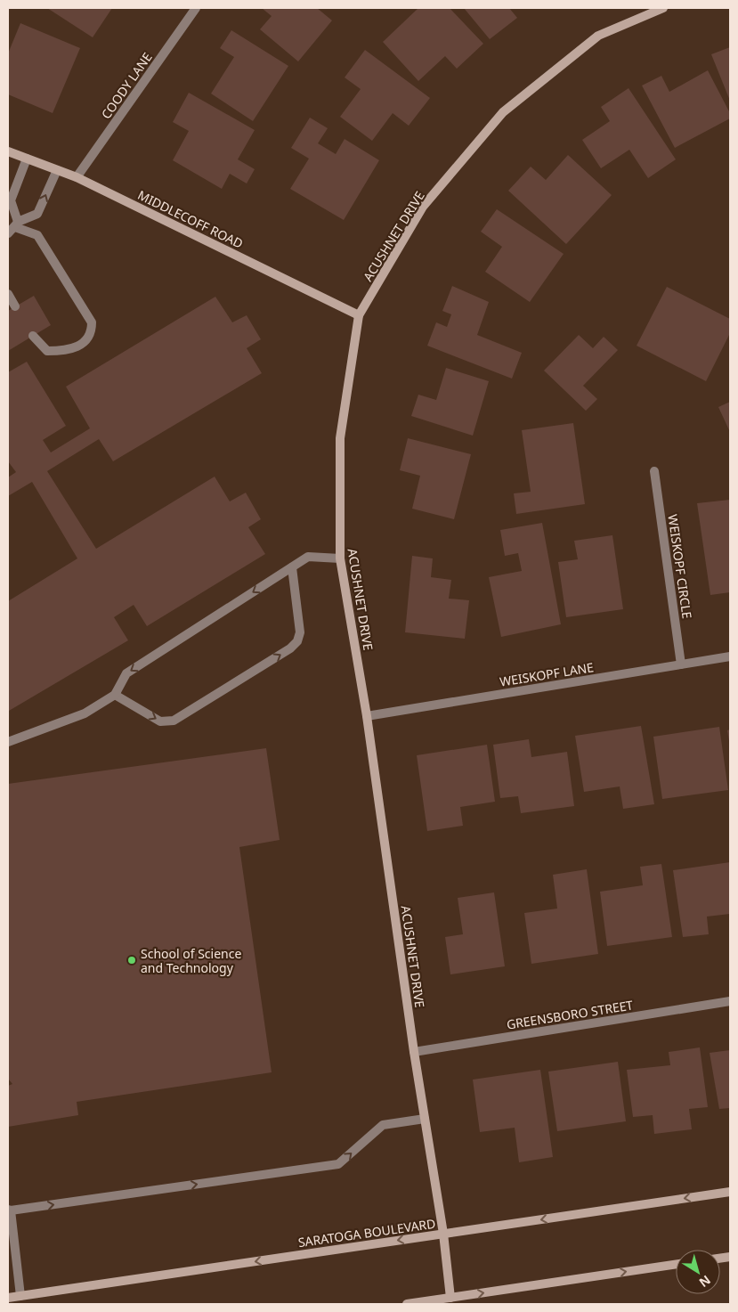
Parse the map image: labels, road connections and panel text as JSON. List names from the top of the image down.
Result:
{
  "streets": {
    "street": [
      "COODY LANE",
      "MIDDLECOFF ROAD",
      "ACUSHNET DRIVE",
      "WEISKOPF CIRCLE",
      "WEISKOPF LANE",
      "GREENSBORO STREET",
      "SARATOGA BOULEVARD"
    ]
  },
  "crossings": [
    ["COODY LANE", "MIDDLECOFF ROAD"],
    ["MIDDLECOFF ROAD", "ACUSHNET DRIVE"],
    ["ACUSHNET DRIVE", "WEISKOPF LANE"],
    ["ACUSHNET DRIVE", "GREENSBORO STREET"],
    ["ACUSHNET DRIVE", "SARATOGA BOULEVARD"],
    ["WEISKOPF CIRCLE", "WEISKOPF LANE"]
  ],
  "places": ["School of Science and Technology"],
  "north": "bottom right"
}
